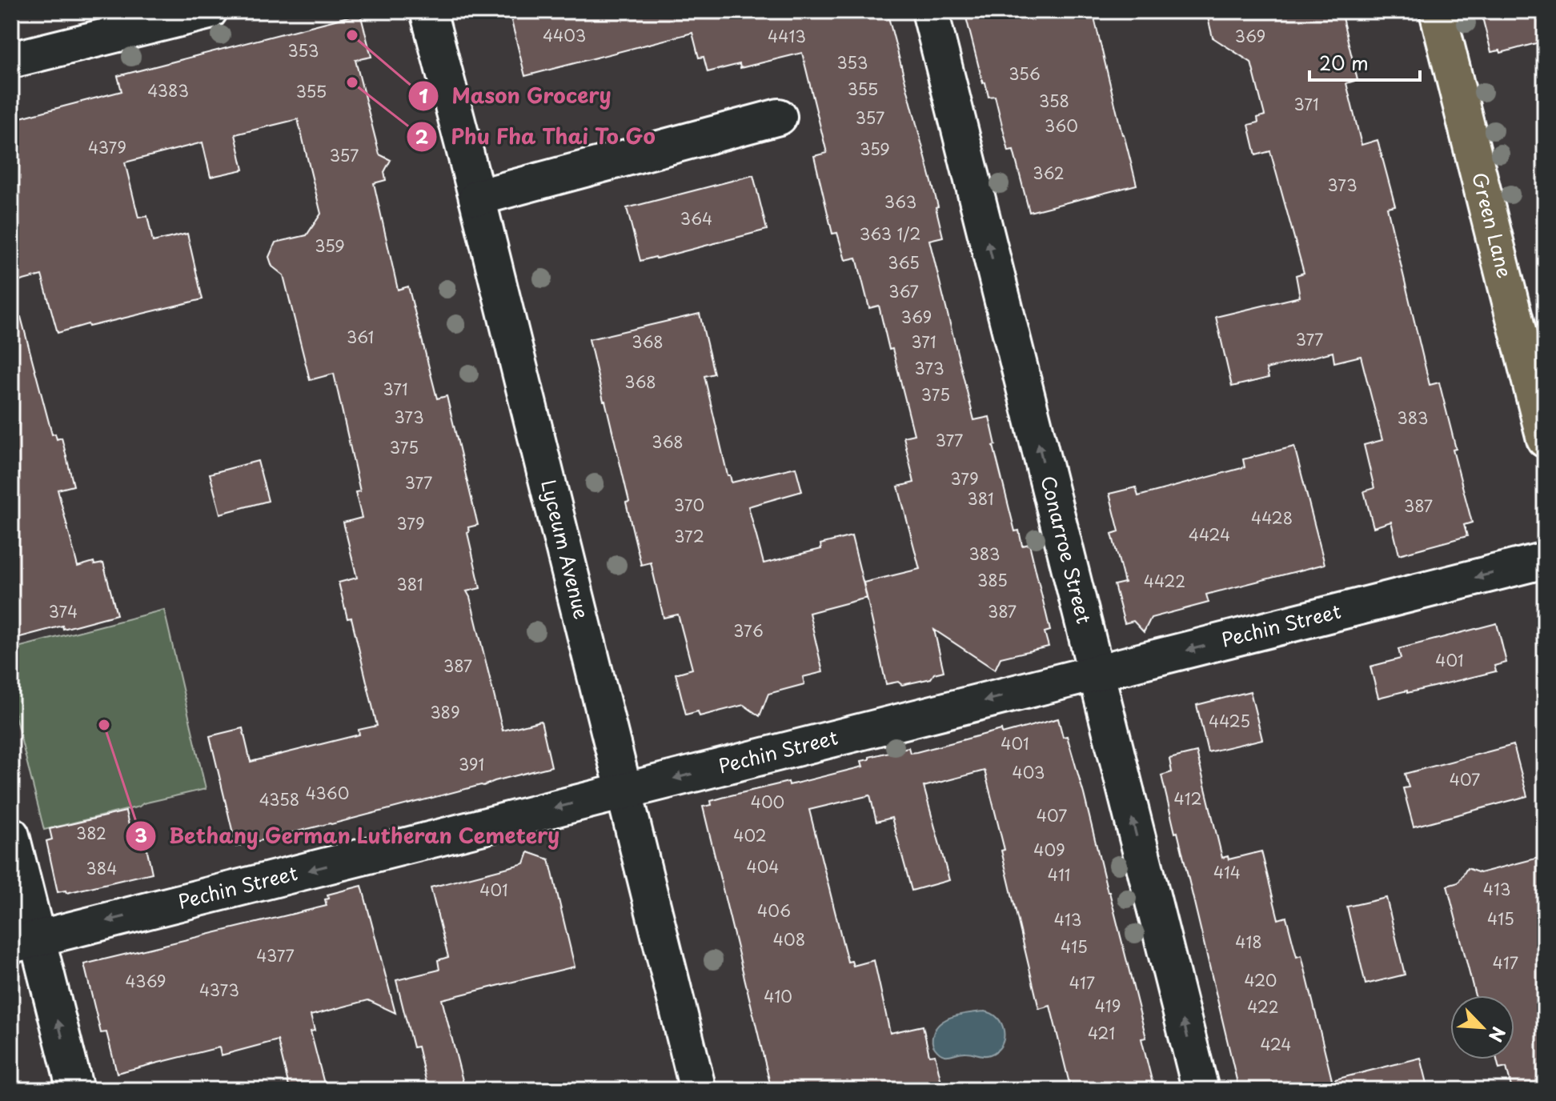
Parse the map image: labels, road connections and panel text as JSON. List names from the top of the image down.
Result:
{
  "streets": {
    "main road": ["Green Lane"],
    "street": ["Lyceum Avenue", "Conarroe Street", "Pechin Street"]
  },
  "crossings": [
    ["Lyceum Avenue", "Pechin Street"],
    ["Conarroe Street", "Pechin Street"]
  ],
  "one_way": ["Conarroe Street", "Pechin Street"],
  "places": ["Mason Grocery", "Phu Fha Thai To Go", "Bethany German Lutheran Cemetery"],
  "house_numbers": [
    "4403",
    "4413",
    "369",
    "353",
    "353",
    "356",
    "355",
    "4383",
    "355",
    "358",
    "371",
    "357",
    "360",
    "4379",
    "359",
    "357",
    "362",
    "373",
    "363",
    "364",
    "363 1/2",
    "359",
    "365",
    "367",
    "369",
    "361",
    "377",
    "368",
    "371",
    "373",
    "368",
    "371",
    "375",
    "373",
    "383",
    "377",
    "368",
    "375",
    "379",
    "377",
    "381",
    "370",
    "387",
    "4428",
    "379",
    "4424",
    "372",
    "383",
    "385",
    "4422",
    "381",
    "374",
    "387",
    "376",
    "401",
    "387",
    "389",
    "4425",
    "401",
    "391",
    "403",
    "407",
    "4360",
    "412",
    "4358",
    "400",
    "407",
    "382",
    "402",
    "409",
    "404",
    "384",
    "414",
    "411",
    "413",
    "401",
    "406",
    "415",
    "413",
    "408",
    "418",
    "415",
    "4377",
    "417",
    "420",
    "4369",
    "417",
    "4373",
    "410",
    "419",
    "422",
    "421",
    "424"
  ],
  "scale_bar": "20 m",
  "north": "bottom right"
}
